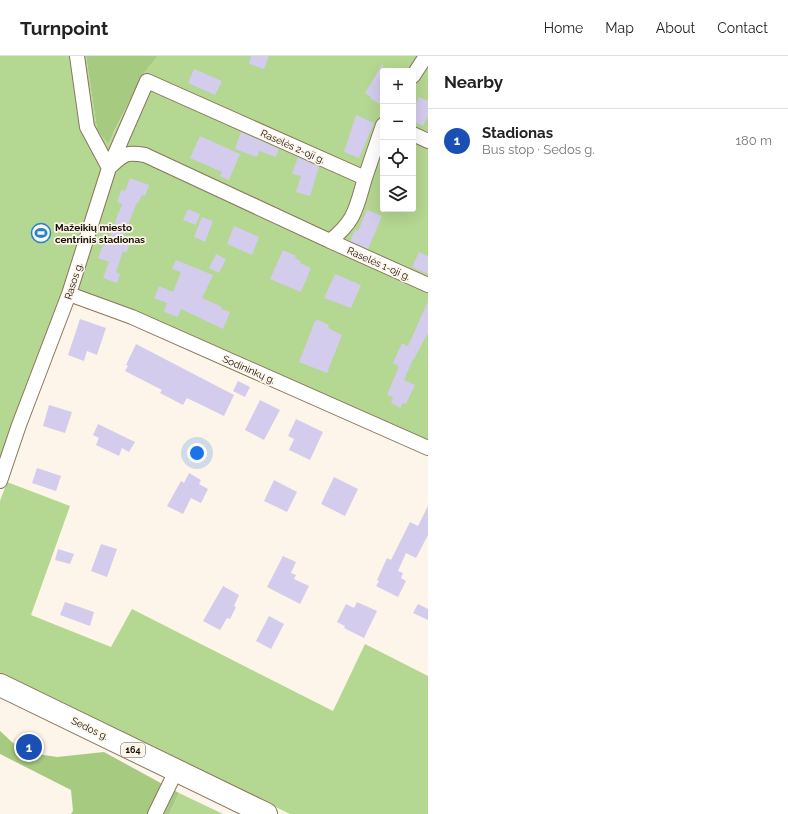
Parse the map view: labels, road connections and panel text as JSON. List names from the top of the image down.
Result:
{
  "streets": {
    "main road": ["Sedos g.", "164"],
    "street": [
      "Raselės 2-oji g.",
      "Raselės 1-oji g.",
      "Rasos g.",
      "Sodininkų g."
    ]
  },
  "crossings": [
    ["Raselės 2-oji g.", "Raselės 1-oji g."],
    ["Raselės 2-oji g.", "Rasos g."],
    ["Raselės 1-oji g.", "Rasos g."],
    ["Rasos g.", "Sodininkų g."]
  ],
  "places": {
    "sports": ["Mažeikių miesto centrinis stadionas"]
  },
  "page": {
    "header": "Turnpoint",
    "nav": [
      "Home",
      "Map",
      "About",
      "Contact"
    ],
    "heading": "Nearby",
    "map_buttons": ["+", "−"],
    "list": [
      {
        "mark": "1",
        "name": "Stadionas",
        "note": "Bus stop · Sedos g.",
        "value": "180 m"
      }
    ],
    "pins": "1"
  }
}
